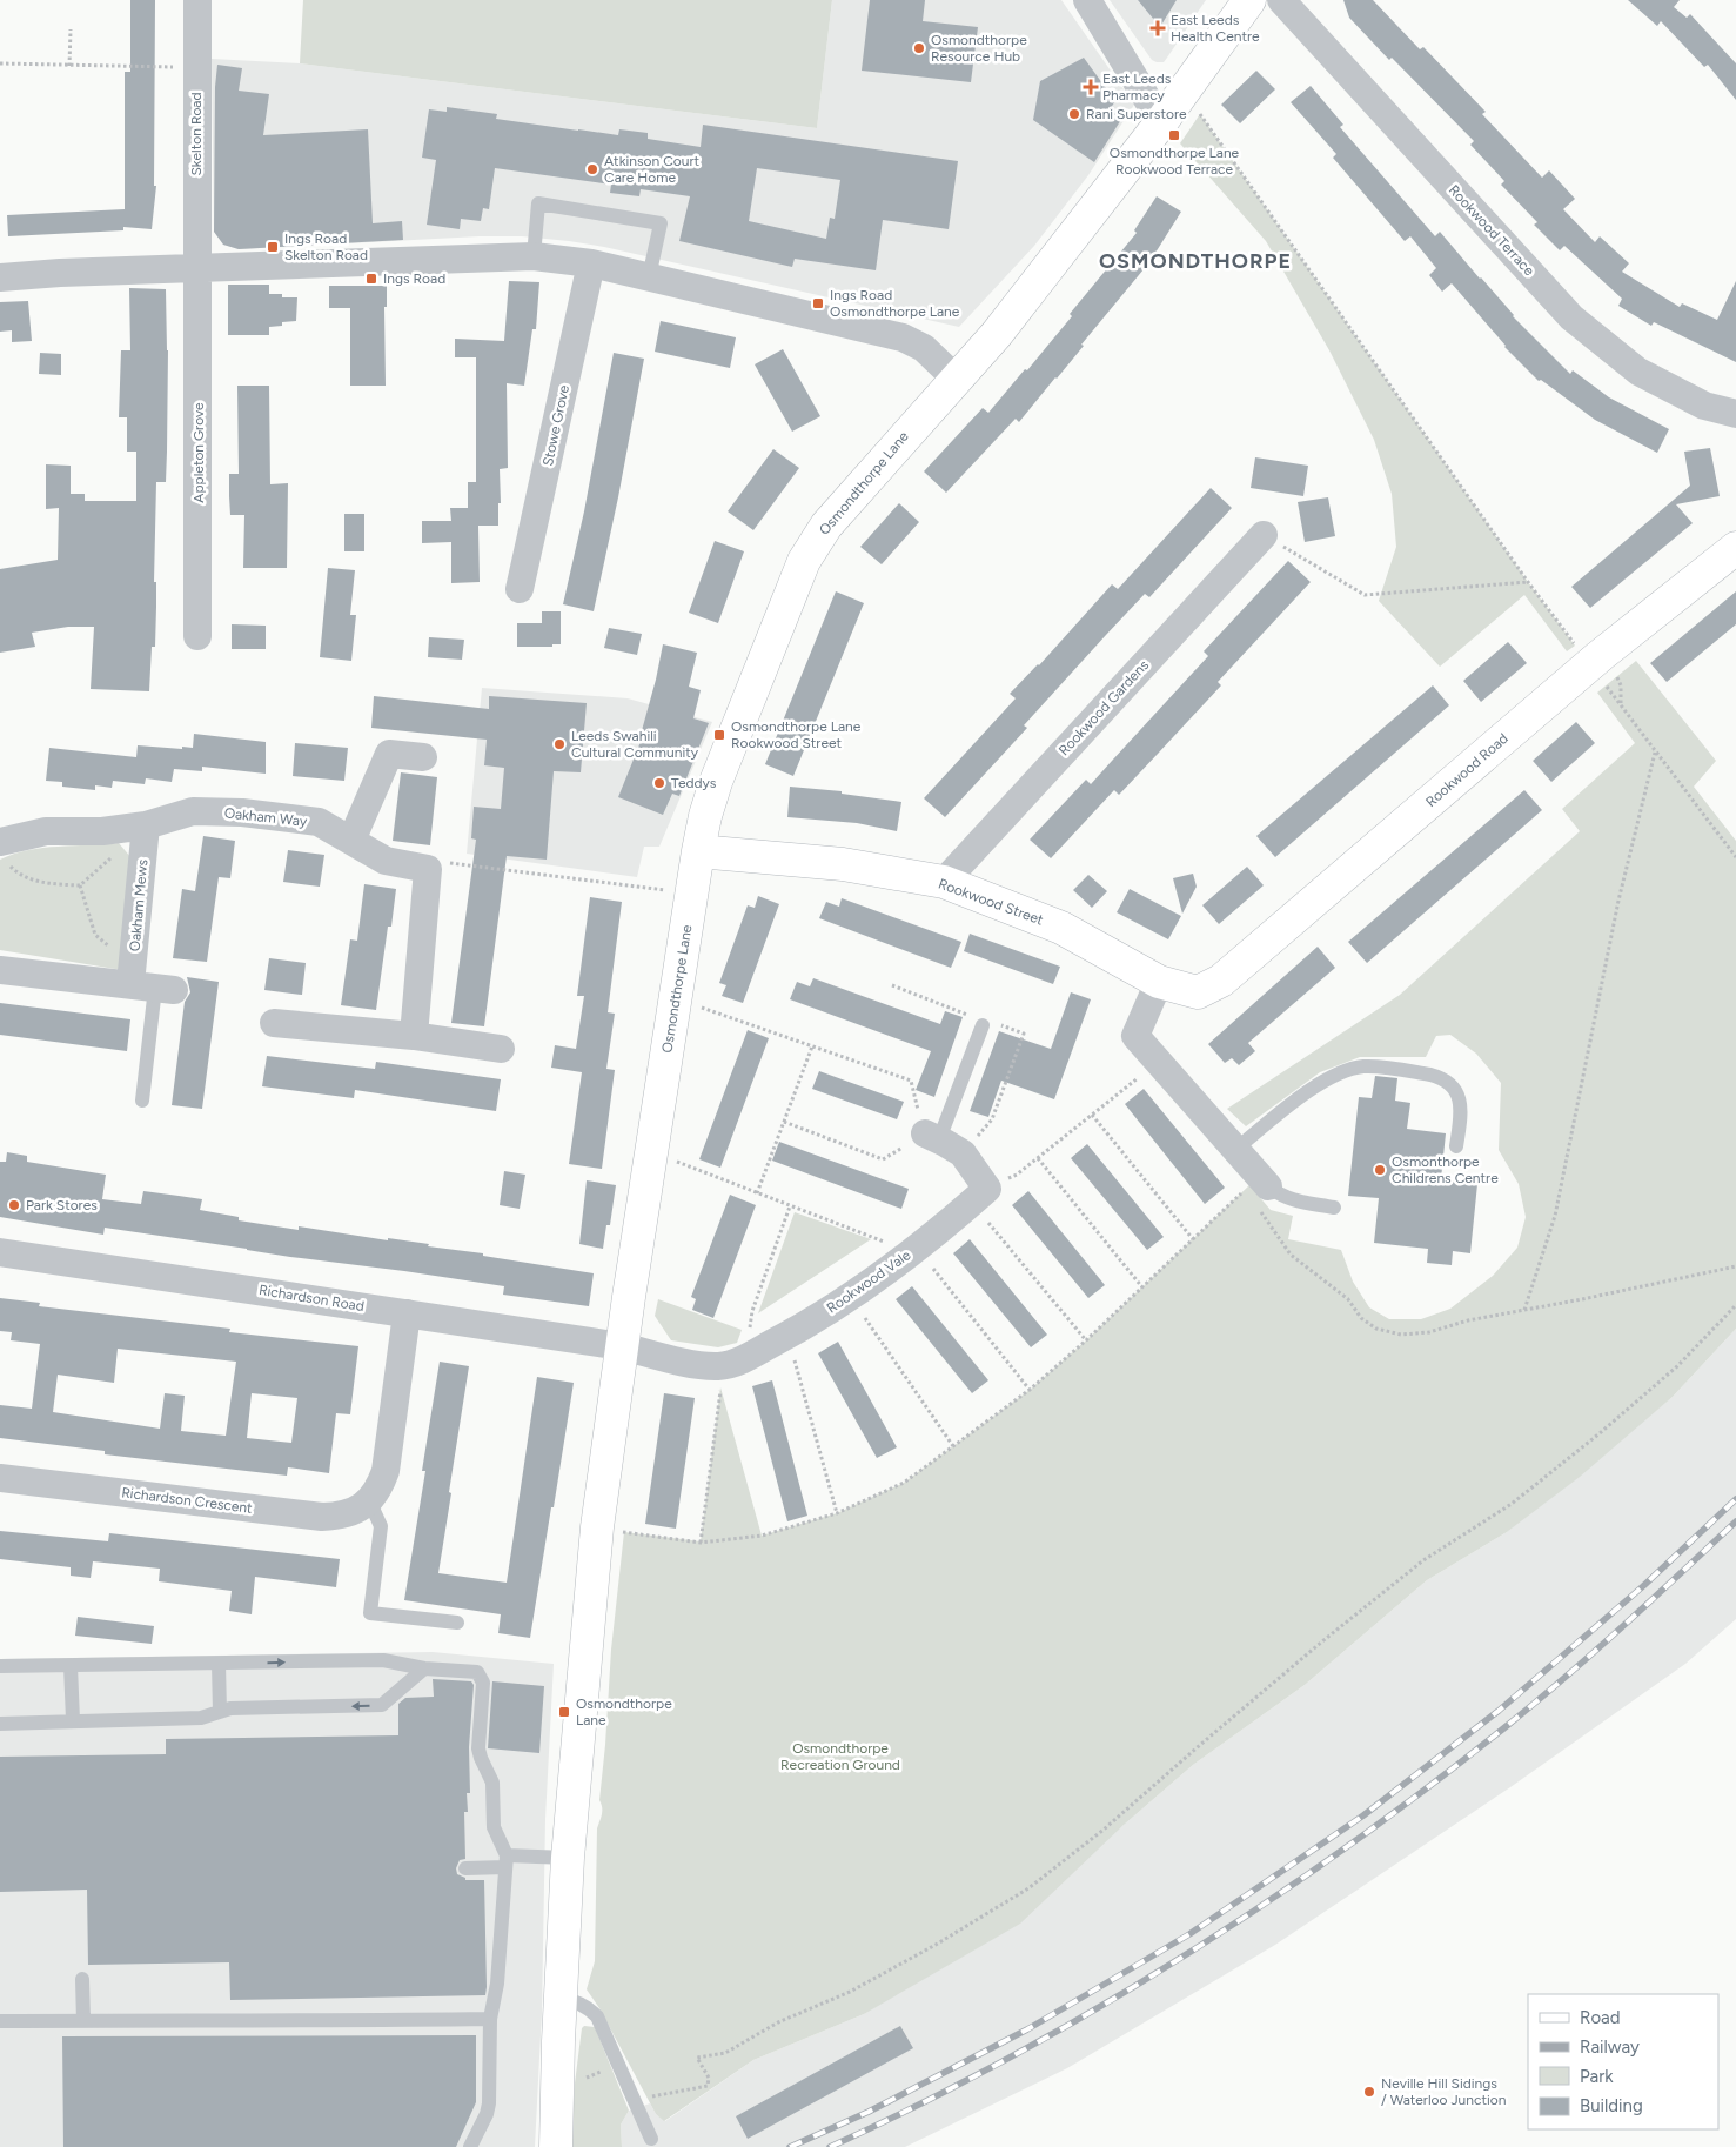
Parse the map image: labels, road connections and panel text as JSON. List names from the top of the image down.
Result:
{
  "streets": {
    "street": [
      "Skelton Road",
      "Rookwood Terrace",
      "Stowe Grove",
      "Appleton Grove",
      "Osmondthorpe Lane",
      "Rookwood Gardens",
      "Rookwood Road",
      "Oakham Way",
      "Rookwood Street",
      "Oakham Mews",
      "Rookwood Vale",
      "Richardson Road",
      "Richardson Crescent"
    ]
  },
  "crossings": [
    ["Skelton Road", "Appleton Grove"],
    ["Osmondthorpe Lane", "Rookwood Street"],
    ["Osmondthorpe Lane", "Richardson Road"],
    ["Rookwood Gardens", "Rookwood Street"],
    ["Rookwood Road", "Rookwood Street"],
    ["Oakham Way", "Oakham Mews"]
  ],
  "districts": ["OSMONDTHORPE"],
  "parks": ["Osmondthorpe Recreation Ground"],
  "places": {
    "health": ["East Leeds Health Centre", "East Leeds Pharmacy"],
    "other": [
      "Osmondthorpe Resource Hub",
      "Rani Superstore",
      "Atkinson Court Care Home",
      "Leeds Swahili Cultural Community",
      "Teddys",
      "Osmonthorpe Childrens Centre",
      "Park Stores",
      "Neville Hill Sidings / Waterloo Junction"
    ],
    "transit": [
      "Osmondthorpe Lane Rookwood Terrace",
      "Ings Road Skelton Road",
      "Ings Road",
      "Ings Road Osmondthorpe Lane",
      "Osmondthorpe Lane Rookwood Street",
      "Osmondthorpe Lane"
    ]
  },
  "legend": [
    "Road",
    "Railway",
    "Park",
    "Building"
  ]
}
